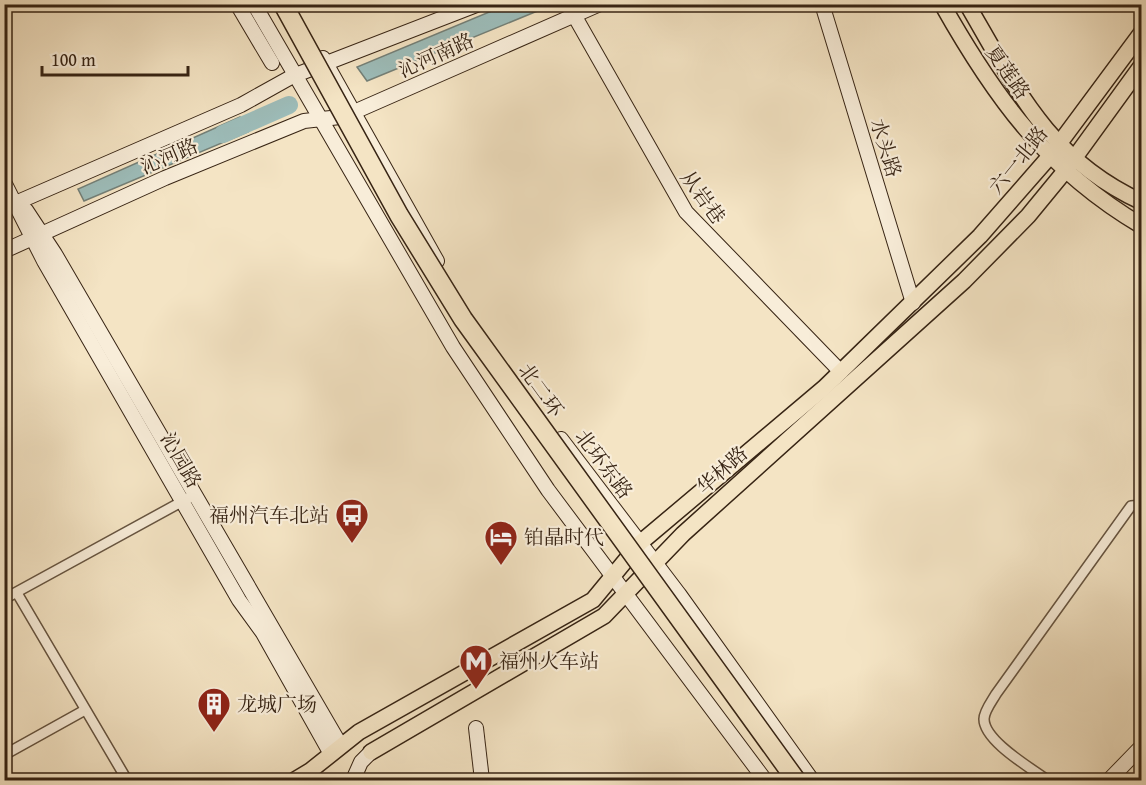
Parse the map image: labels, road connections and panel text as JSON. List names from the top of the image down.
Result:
{
  "streets": {
    "highway": ["北二环"],
    "main road": [
      "沁河南路",
      "夏莲路",
      "水头路",
      "沁河路",
      "六一北路",
      "从岩巷",
      "沁园路",
      "北环东路",
      "华林路"
    ]
  },
  "crossings": [
    ["沁河南路", "沁河路"],
    ["沁河南路", "从岩巷"],
    ["沁河南路", "北环东路"],
    ["夏莲路", "六一北路"],
    ["水头路", "六一北路"],
    ["水头路", "华林路"],
    ["沁河路", "沁园路"],
    ["沁河路", "北环东路"],
    ["六一北路", "华林路"],
    ["从岩巷", "华林路"],
    ["沁园路", "华林路"],
    ["北环东路", "华林路"]
  ],
  "places": {
    "bus stop": ["福州汽车北站"],
    "hotel": ["铂晶时代"],
    "metro station": ["福州火车站"],
    "building": ["龙城广场"]
  },
  "scale_bar": "100 m"
}
